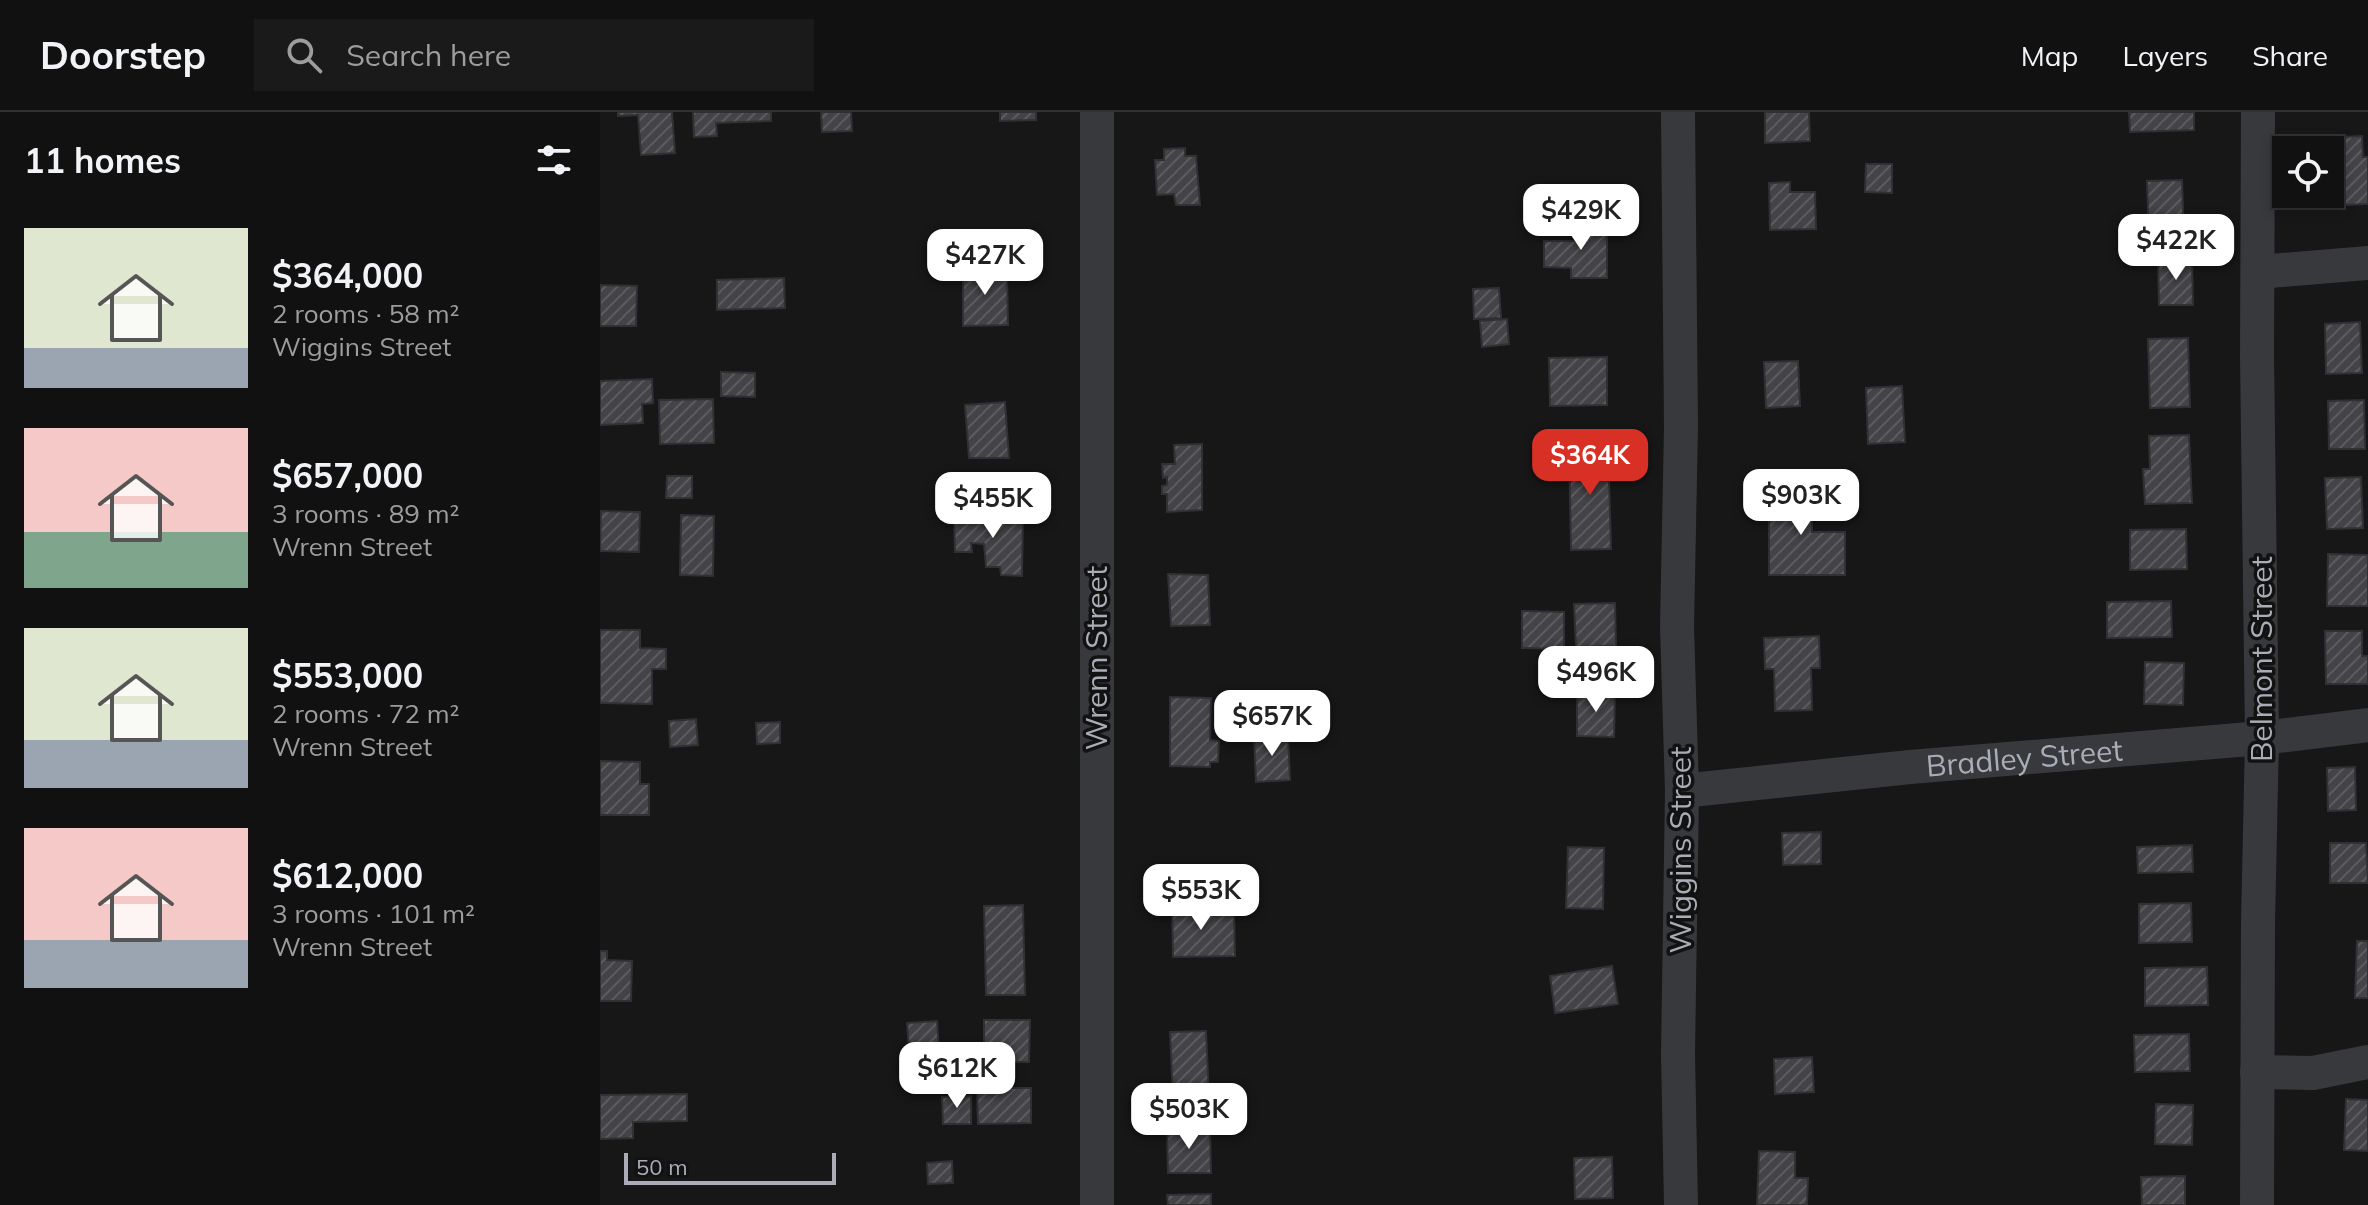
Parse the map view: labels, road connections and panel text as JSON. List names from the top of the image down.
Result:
{
  "streets": {
    "street": [
      "Wrenn Street",
      "Belmont Street",
      "Bradley Street",
      "Wiggins Street"
    ]
  },
  "crossings": [
    ["Belmont Street", "Bradley Street"],
    ["Bradley Street", "Wiggins Street"]
  ],
  "scale_bar": "50 m",
  "page": {
    "header": "Doorstep",
    "search": "Search here",
    "nav": ["Map", "Layers", "Share"],
    "heading": "11 homes",
    "price": [
      "$429K",
      "$422K",
      "$427K",
      "$364K",
      "$903K",
      "$455K",
      "$496K",
      "$657K",
      "$553K",
      "$612K",
      "$503K"
    ],
    "list": [
      {
        "name": "$364,000",
        "note": "2 rooms · 58 m² · Wiggins Street"
      },
      {
        "name": "$657,000",
        "note": "3 rooms · 89 m² · Wrenn Street"
      },
      {
        "name": "$553,000",
        "note": "2 rooms · 72 m² · Wrenn Street"
      },
      {
        "name": "$612,000",
        "note": "3 rooms · 101 m² · Wrenn Street"
      }
    ],
    "scale": "50 m"
  }
}
